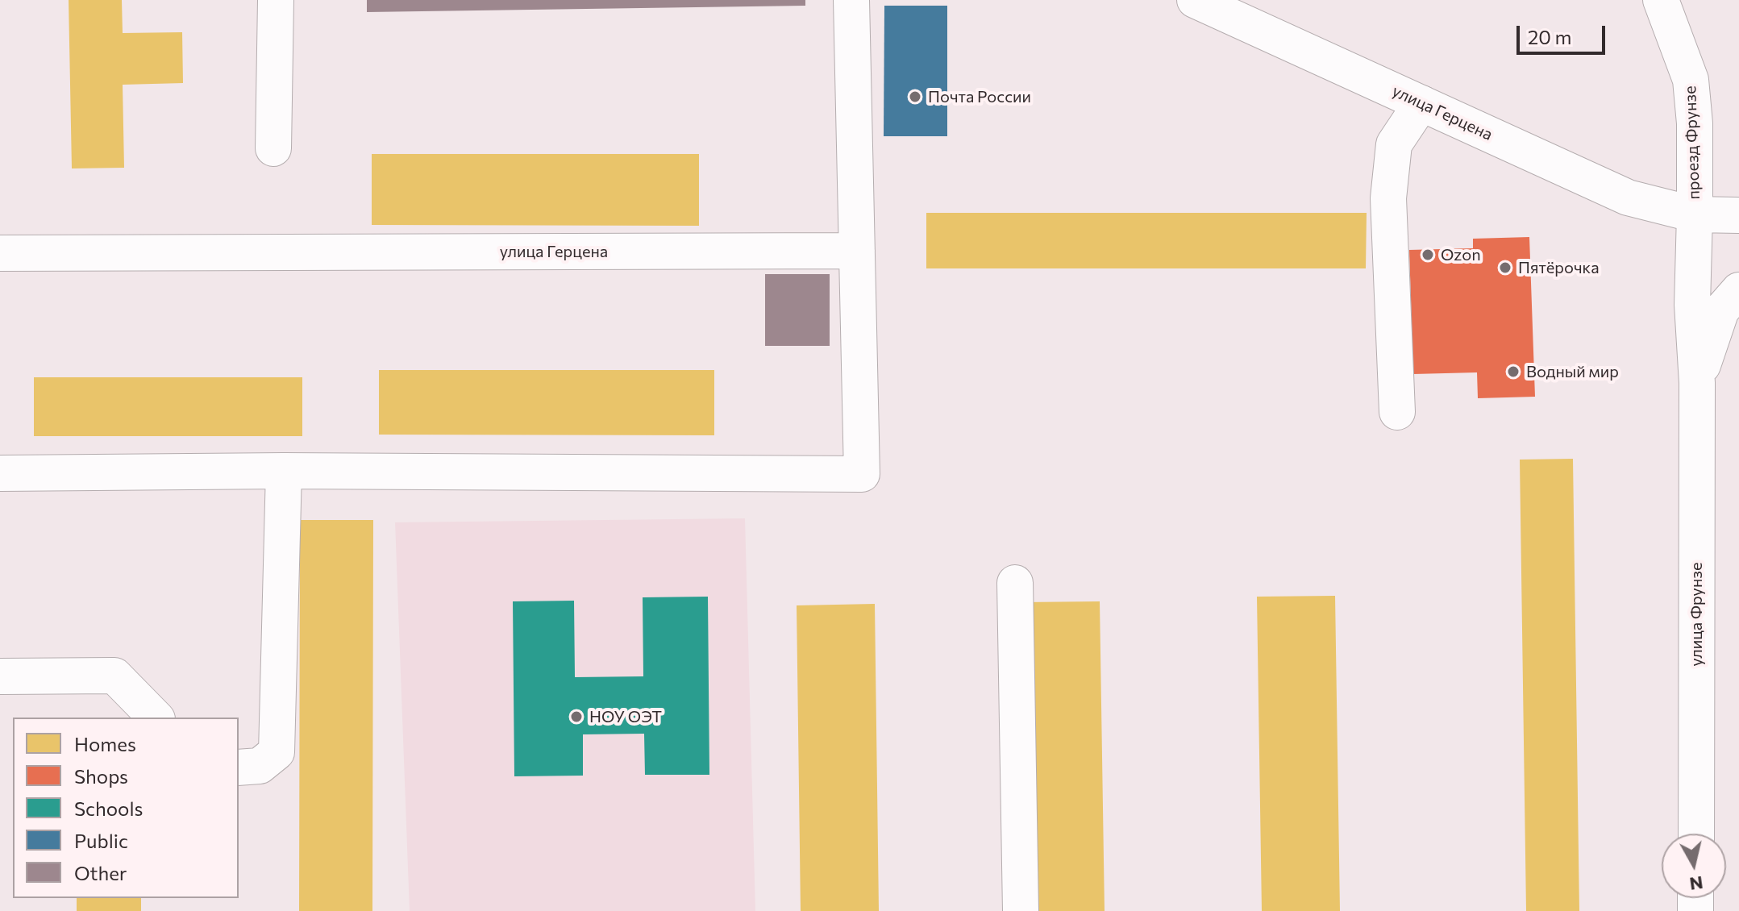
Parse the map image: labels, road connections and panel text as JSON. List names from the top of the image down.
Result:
{
  "streets": {
    "main road": ["улица Герцена", "проезд Фрунзе", "улица Фрунзе"]
  },
  "crossings": [
    ["улица Герцена", "проезд Фрунзе"],
    ["улица Герцена", "улица Фрунзе"],
    ["проезд Фрунзе", "улица Фрунзе"]
  ],
  "places": [
    "Почта России",
    "Ozon",
    "Пятёрочка",
    "Водный мир",
    "НОУ ОЭТ"
  ],
  "legend": [
    "Homes",
    "Shops",
    "Schools",
    "Public",
    "Other"
  ],
  "scale_bar": "20 m",
  "north": "bottom"
}
